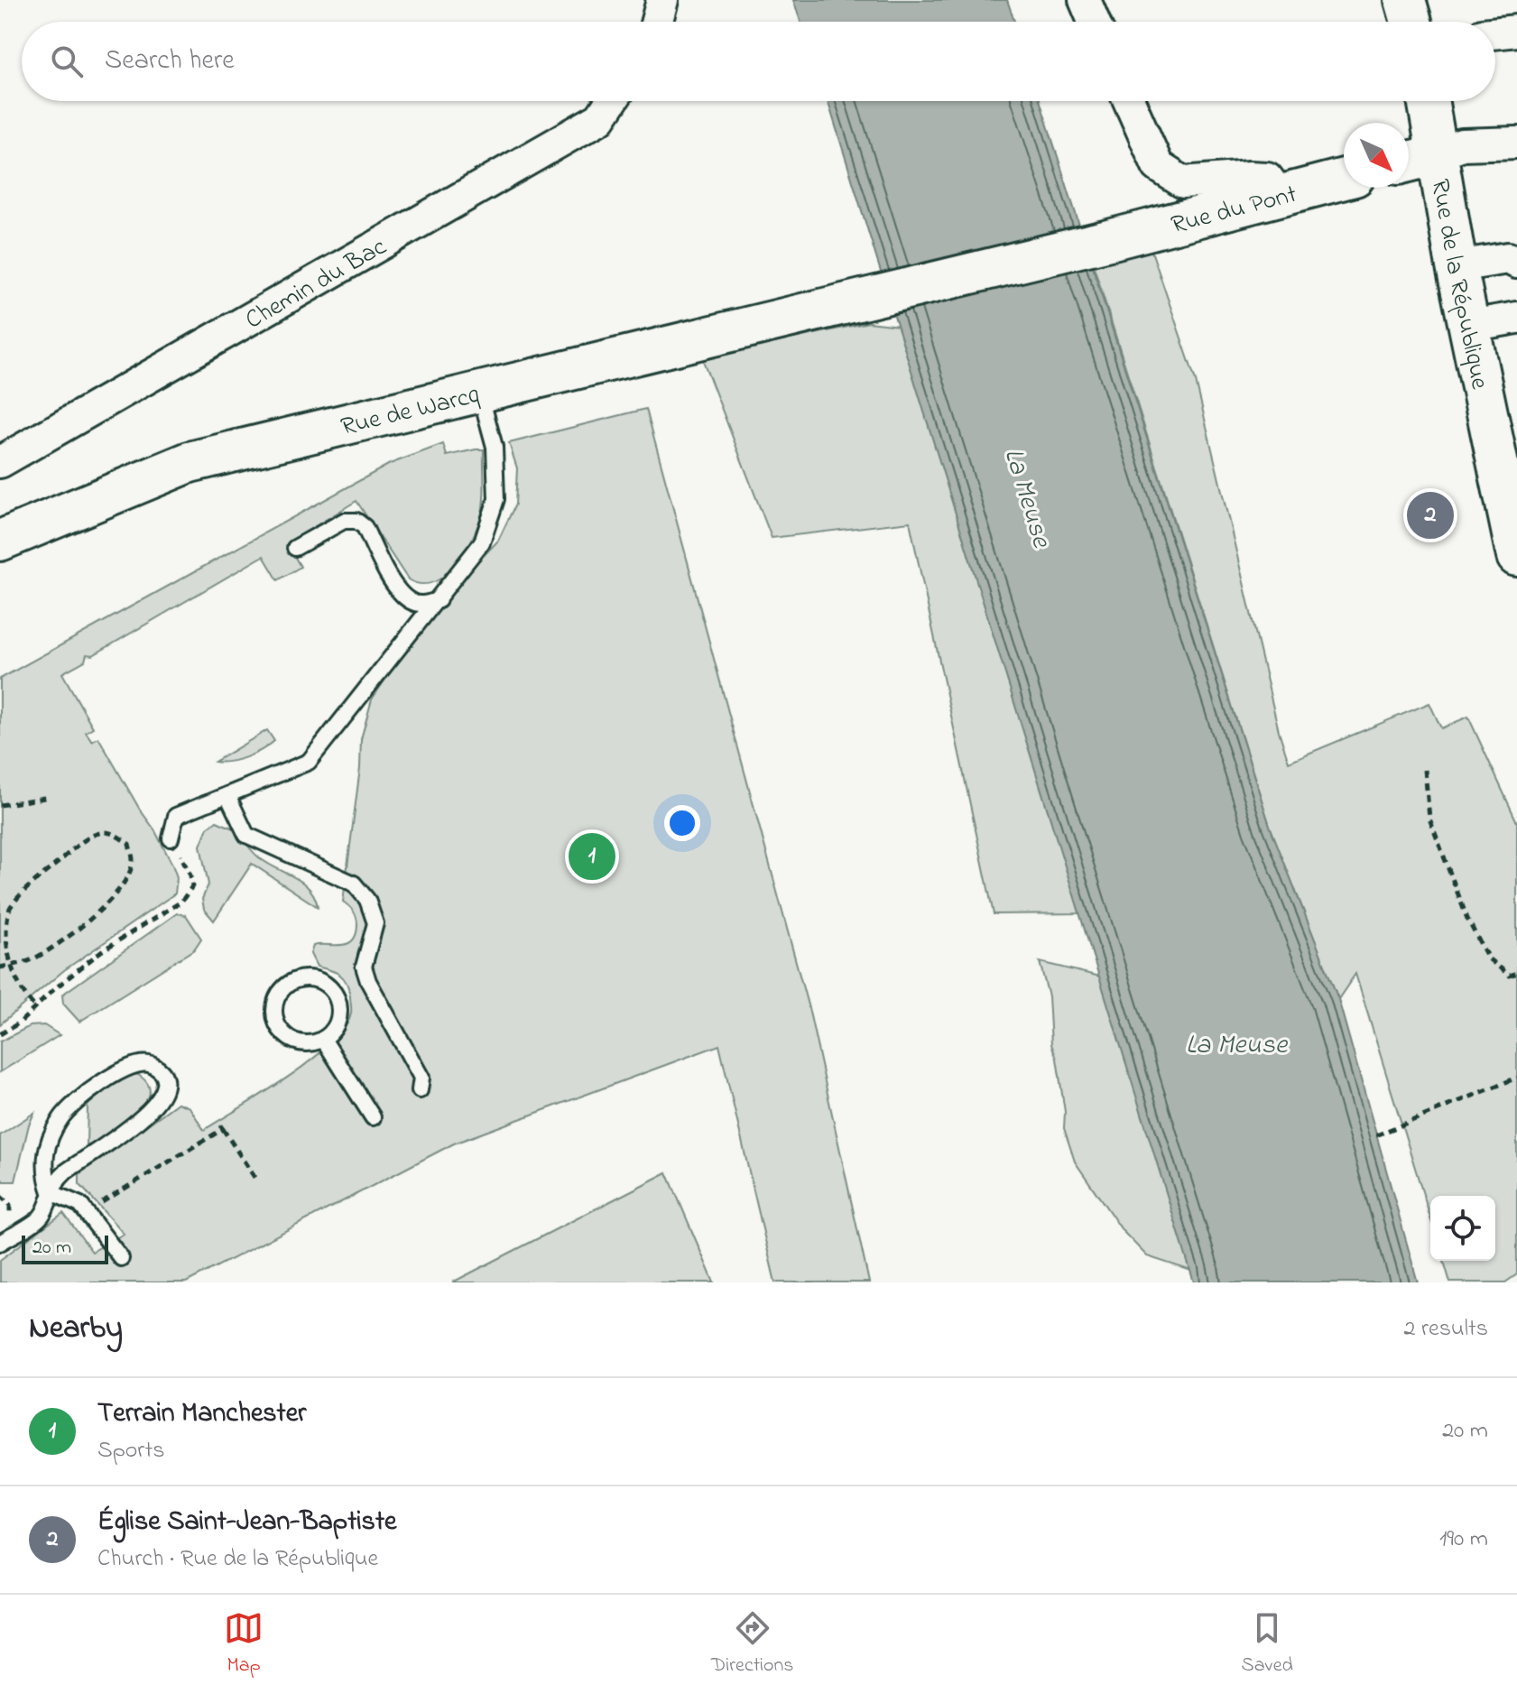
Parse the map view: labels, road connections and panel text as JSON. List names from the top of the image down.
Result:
{
  "streets": {
    "main road": ["Rue du Pont", "Rue de la République", "Rue de Warcq"],
    "street": ["Chemin du Bac"]
  },
  "crossings": [
    ["Rue du Pont", "Rue de Warcq"]
  ],
  "water": ["La Meuse"],
  "scale_bar": "20 m",
  "north": "bottom right",
  "page": {
    "search": "Search here",
    "pins": ["2", "1"],
    "scale": "20 m",
    "heading": ["Nearby", "2 results"],
    "list": [
      {
        "mark": "1",
        "name": "Terrain Manchester",
        "note": "Sports",
        "value": "20 m"
      },
      {
        "mark": "2",
        "name": "Église Saint-Jean-Baptiste",
        "note": "Church · Rue de la République",
        "value": "190 m"
      }
    ],
    "nav": ["Map", "Directions", "Saved"]
  }
}
